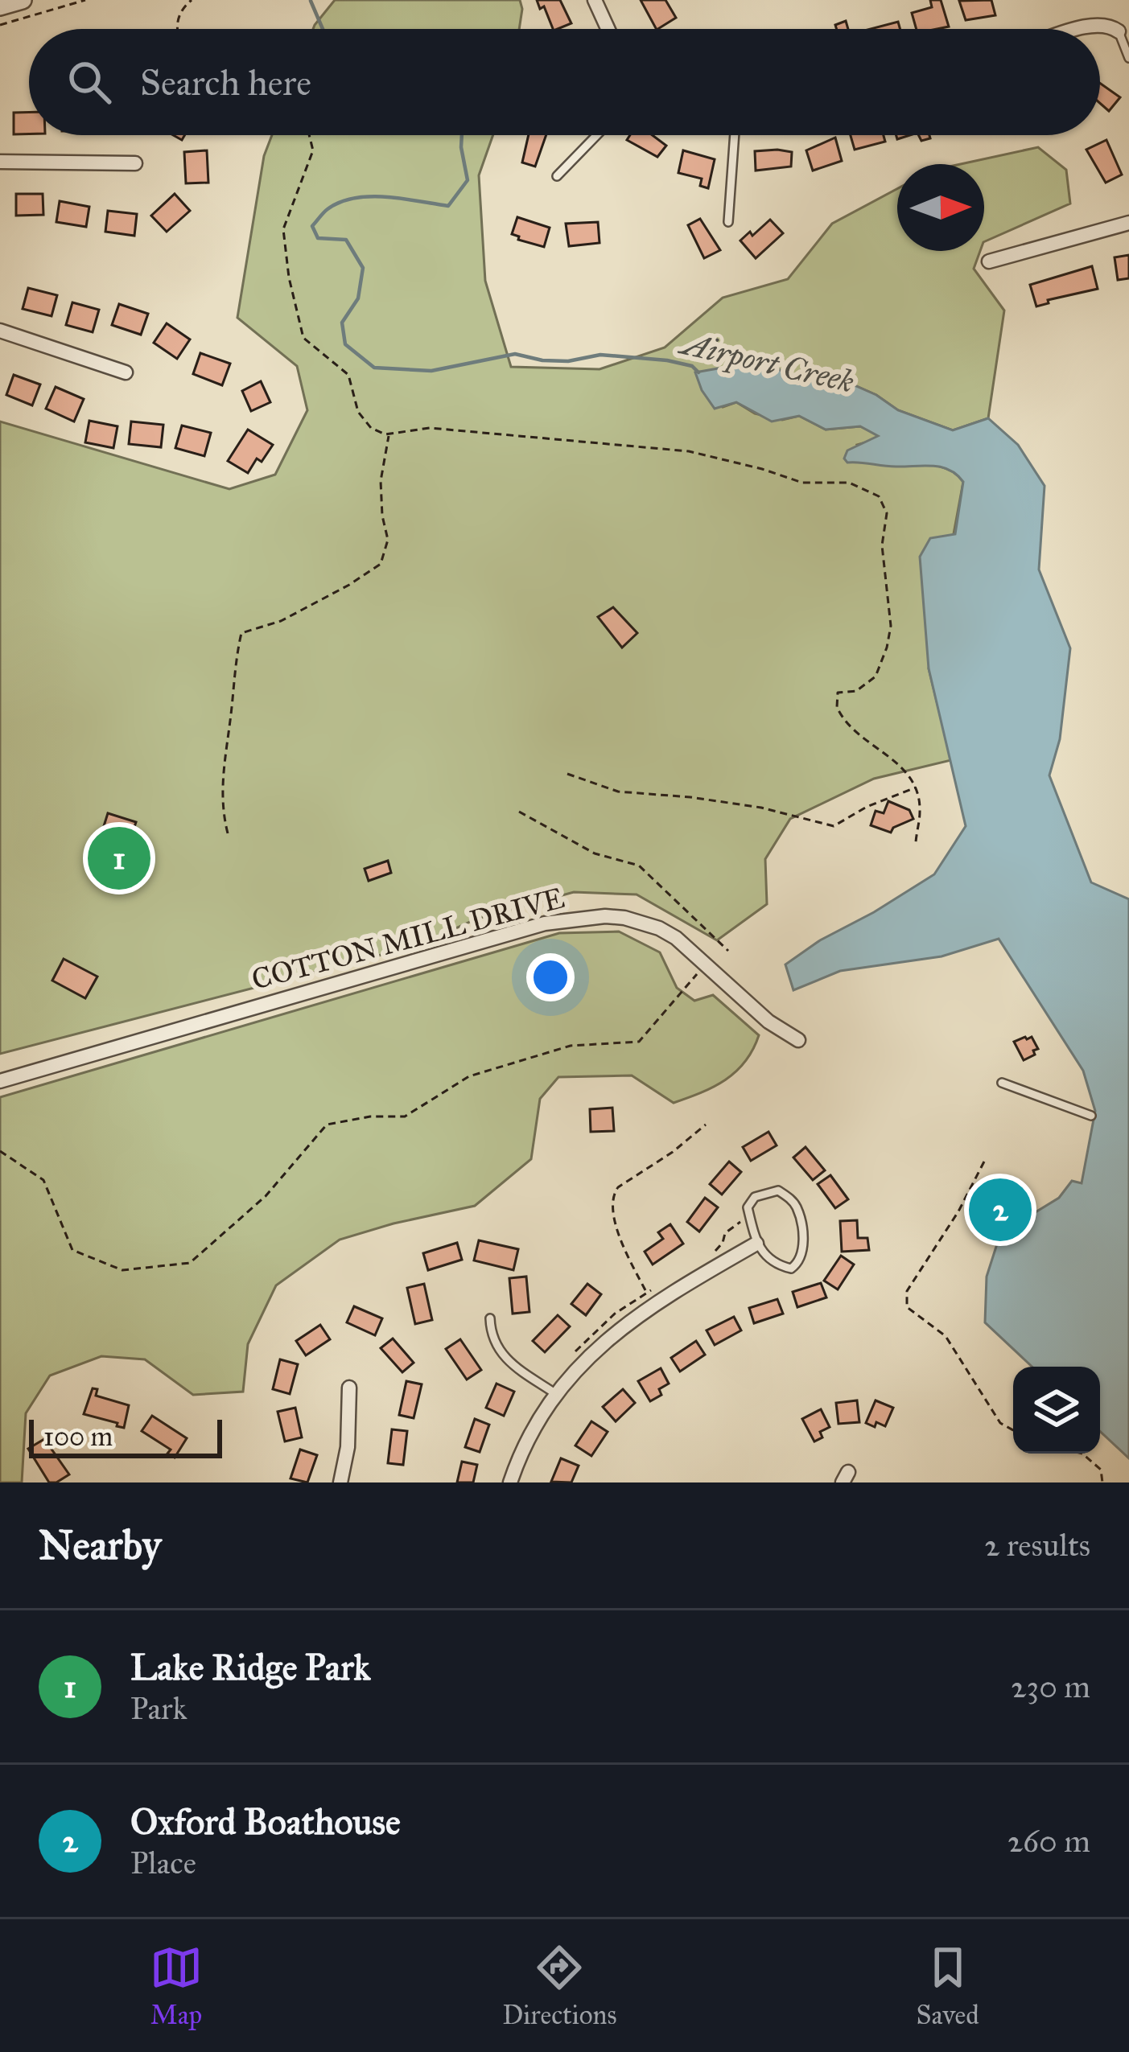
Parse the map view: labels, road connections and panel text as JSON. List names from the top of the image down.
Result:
{
  "streets": {
    "street": ["COTTON MILL DRIVE"]
  },
  "water": ["Airport Creek"],
  "scale_bar": "100 m",
  "north": "right",
  "page": {
    "search": "Search here",
    "pins": ["1", "2"],
    "scale": "100 m",
    "heading": ["Nearby", "2 results"],
    "list": [
      {
        "mark": "1",
        "name": "Lake Ridge Park",
        "note": "Park",
        "value": "230 m"
      },
      {
        "mark": "2",
        "name": "Oxford Boathouse",
        "note": "Place",
        "value": "260 m"
      }
    ],
    "nav": ["Map", "Directions", "Saved"]
  }
}
